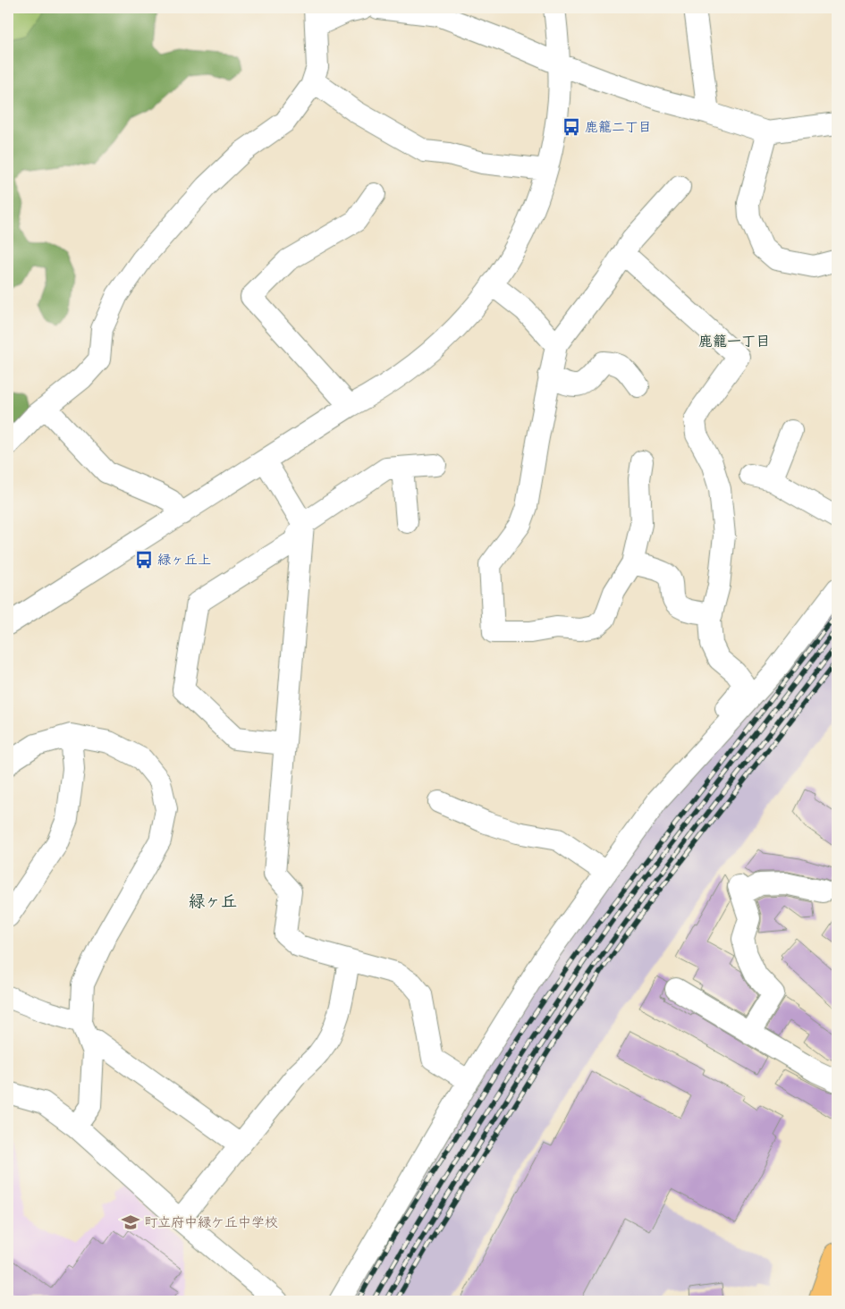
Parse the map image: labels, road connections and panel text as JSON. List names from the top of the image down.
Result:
{
  "districts": ["鹿籠一丁目", "緑ヶ丘"],
  "places": {
    "bus stop": ["鹿籠二丁目", "緑ヶ丘上"],
    "school or university": ["町立府中緑ケ丘中学校"]
  }
}
